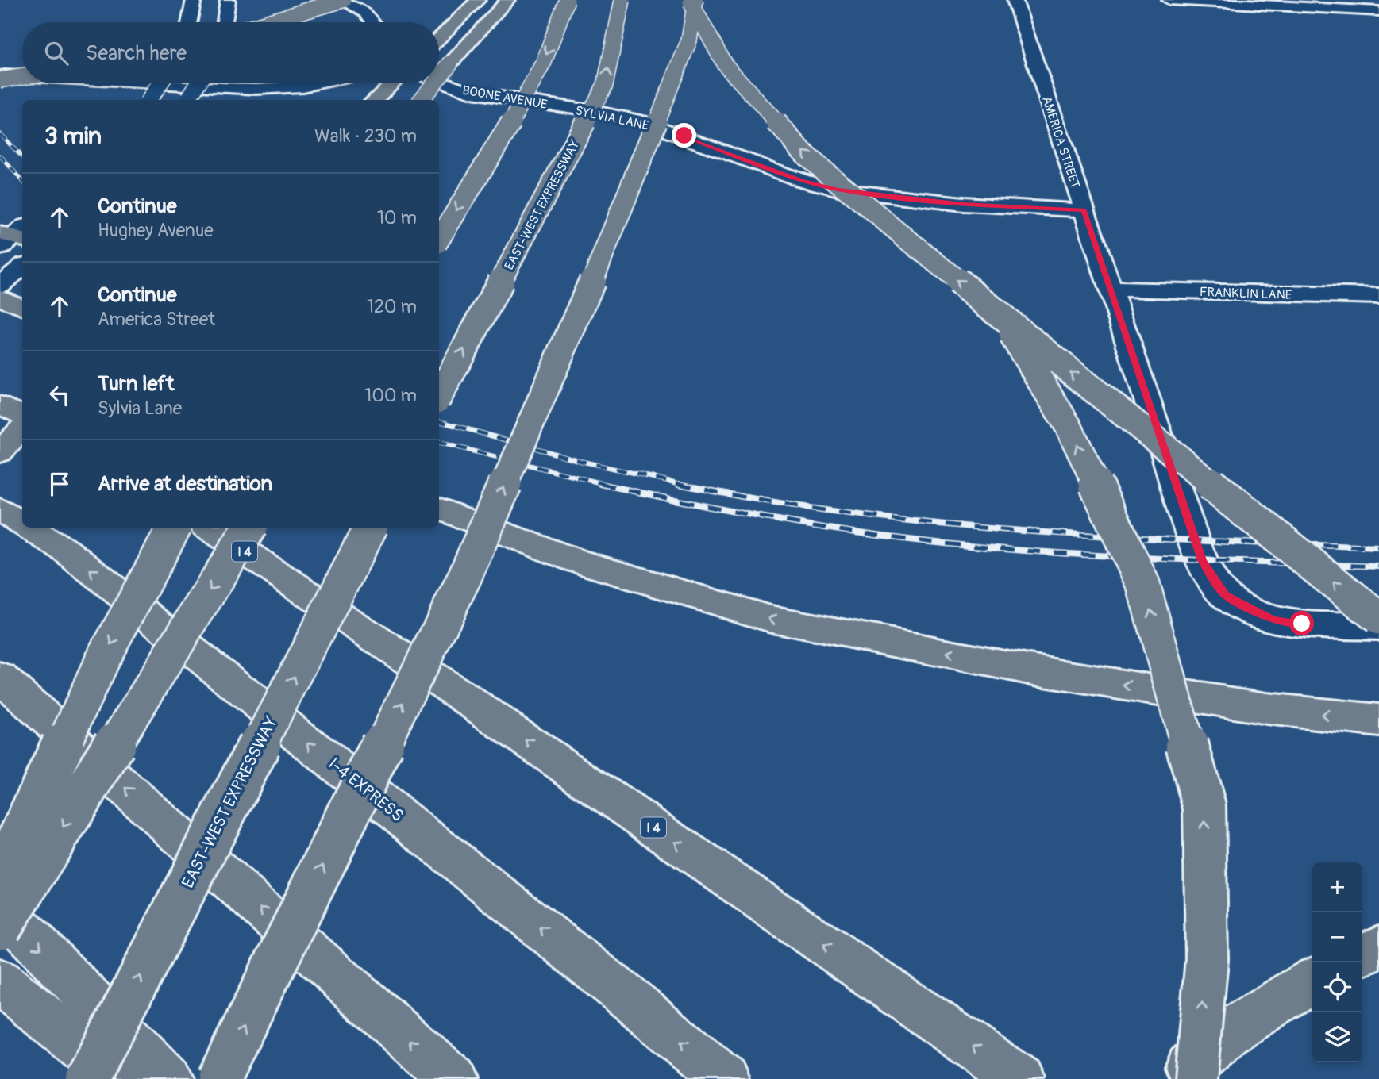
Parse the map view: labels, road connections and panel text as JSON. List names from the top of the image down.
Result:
{
  "streets": {
    "highway": ["EAST-WEST EXPRESSWAY", "I 4", "I-4 EXPRESS"],
    "street": [
      "BOONE AVENUE",
      "SYLVIA LANE",
      "AMERICA STREET",
      "FRANKLIN LANE"
    ]
  },
  "crossings": [
    ["BOONE AVENUE", "SYLVIA LANE"],
    ["SYLVIA LANE", "AMERICA STREET"],
    ["AMERICA STREET", "FRANKLIN LANE"]
  ],
  "page": {
    "search": "Search here",
    "heading": ["3 min", "Walk · 230 m"],
    "list": [
      ["Continue", "Hughey Avenue", "10 m"],
      ["Continue", "America Street", "120 m"],
      ["Turn left", "Sylvia Lane", "100 m"],
      "Arrive at destination"
    ],
    "map_buttons": ["+", "−"]
  }
}
